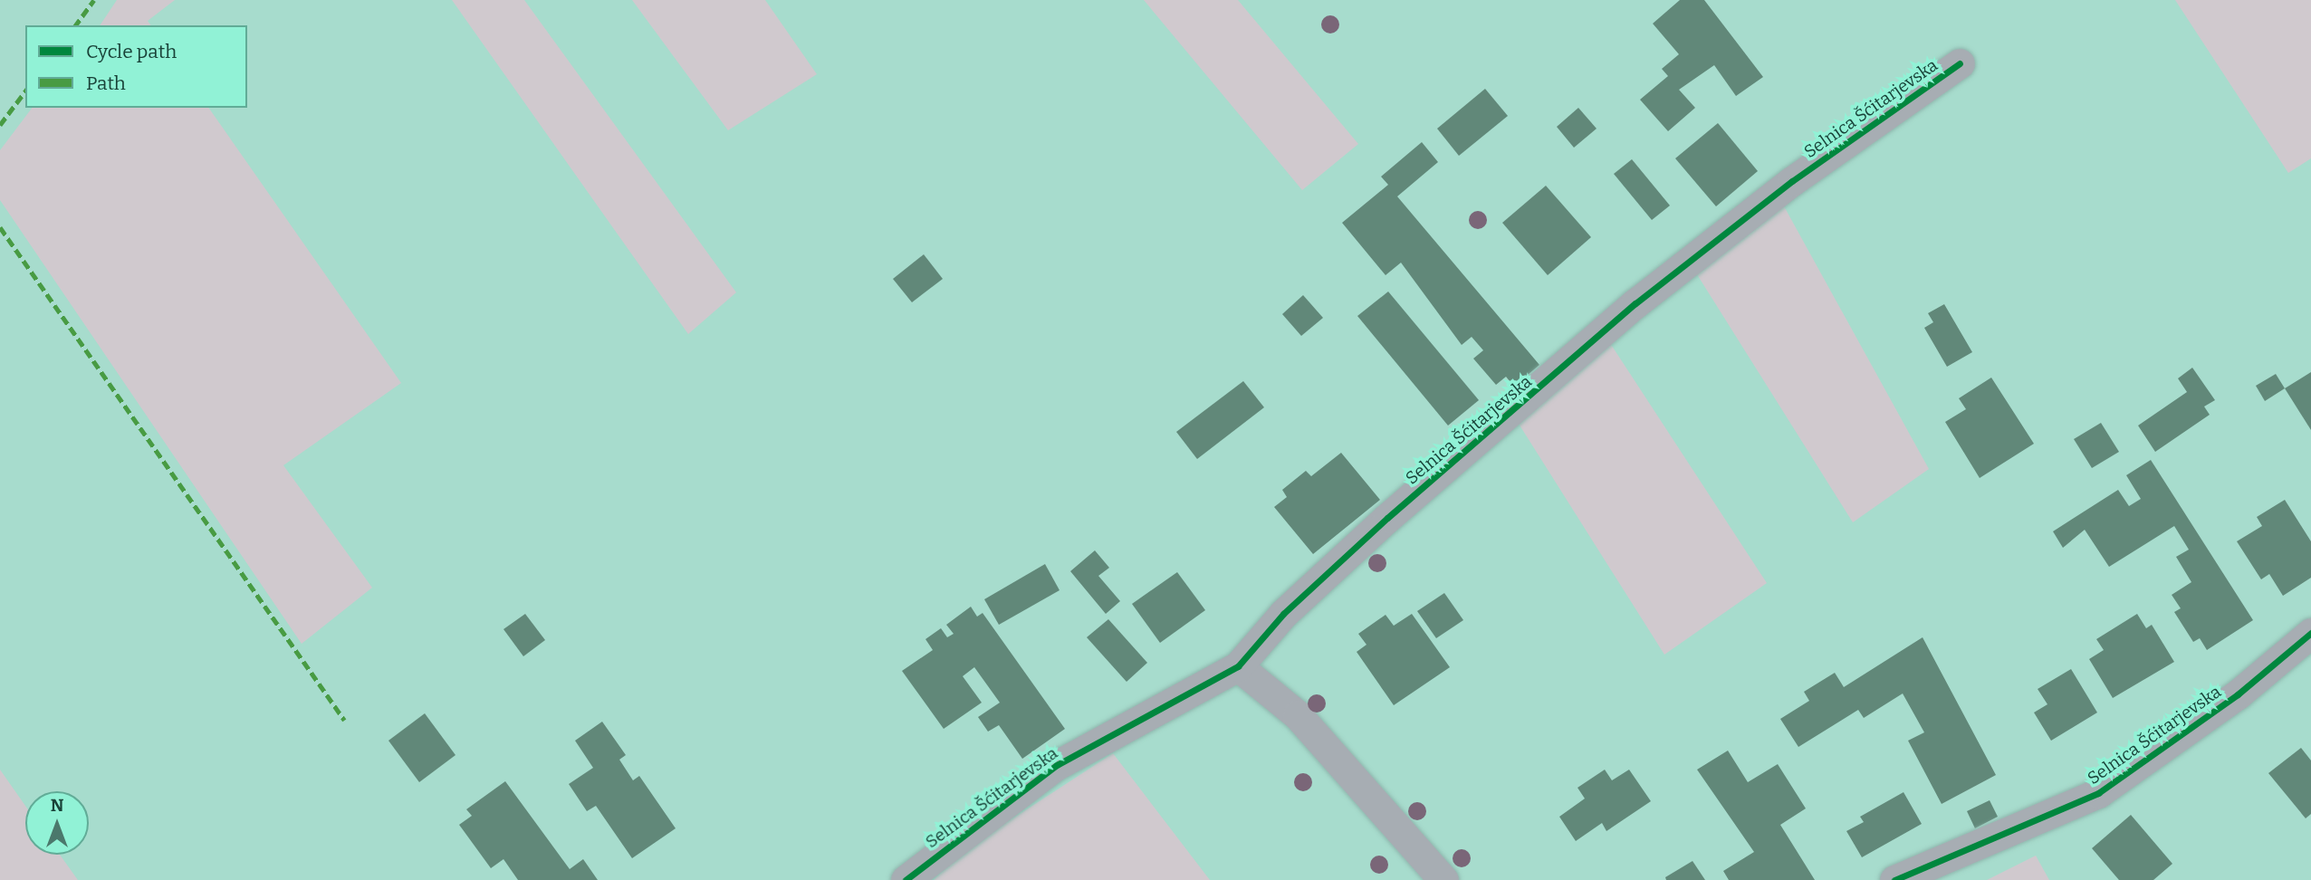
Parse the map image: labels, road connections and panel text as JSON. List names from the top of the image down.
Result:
{
  "streets": {
    "street": ["Selnica Šćitarjevska"]
  },
  "legend": ["Cycle path", "Path"],
  "north": "top"
}
